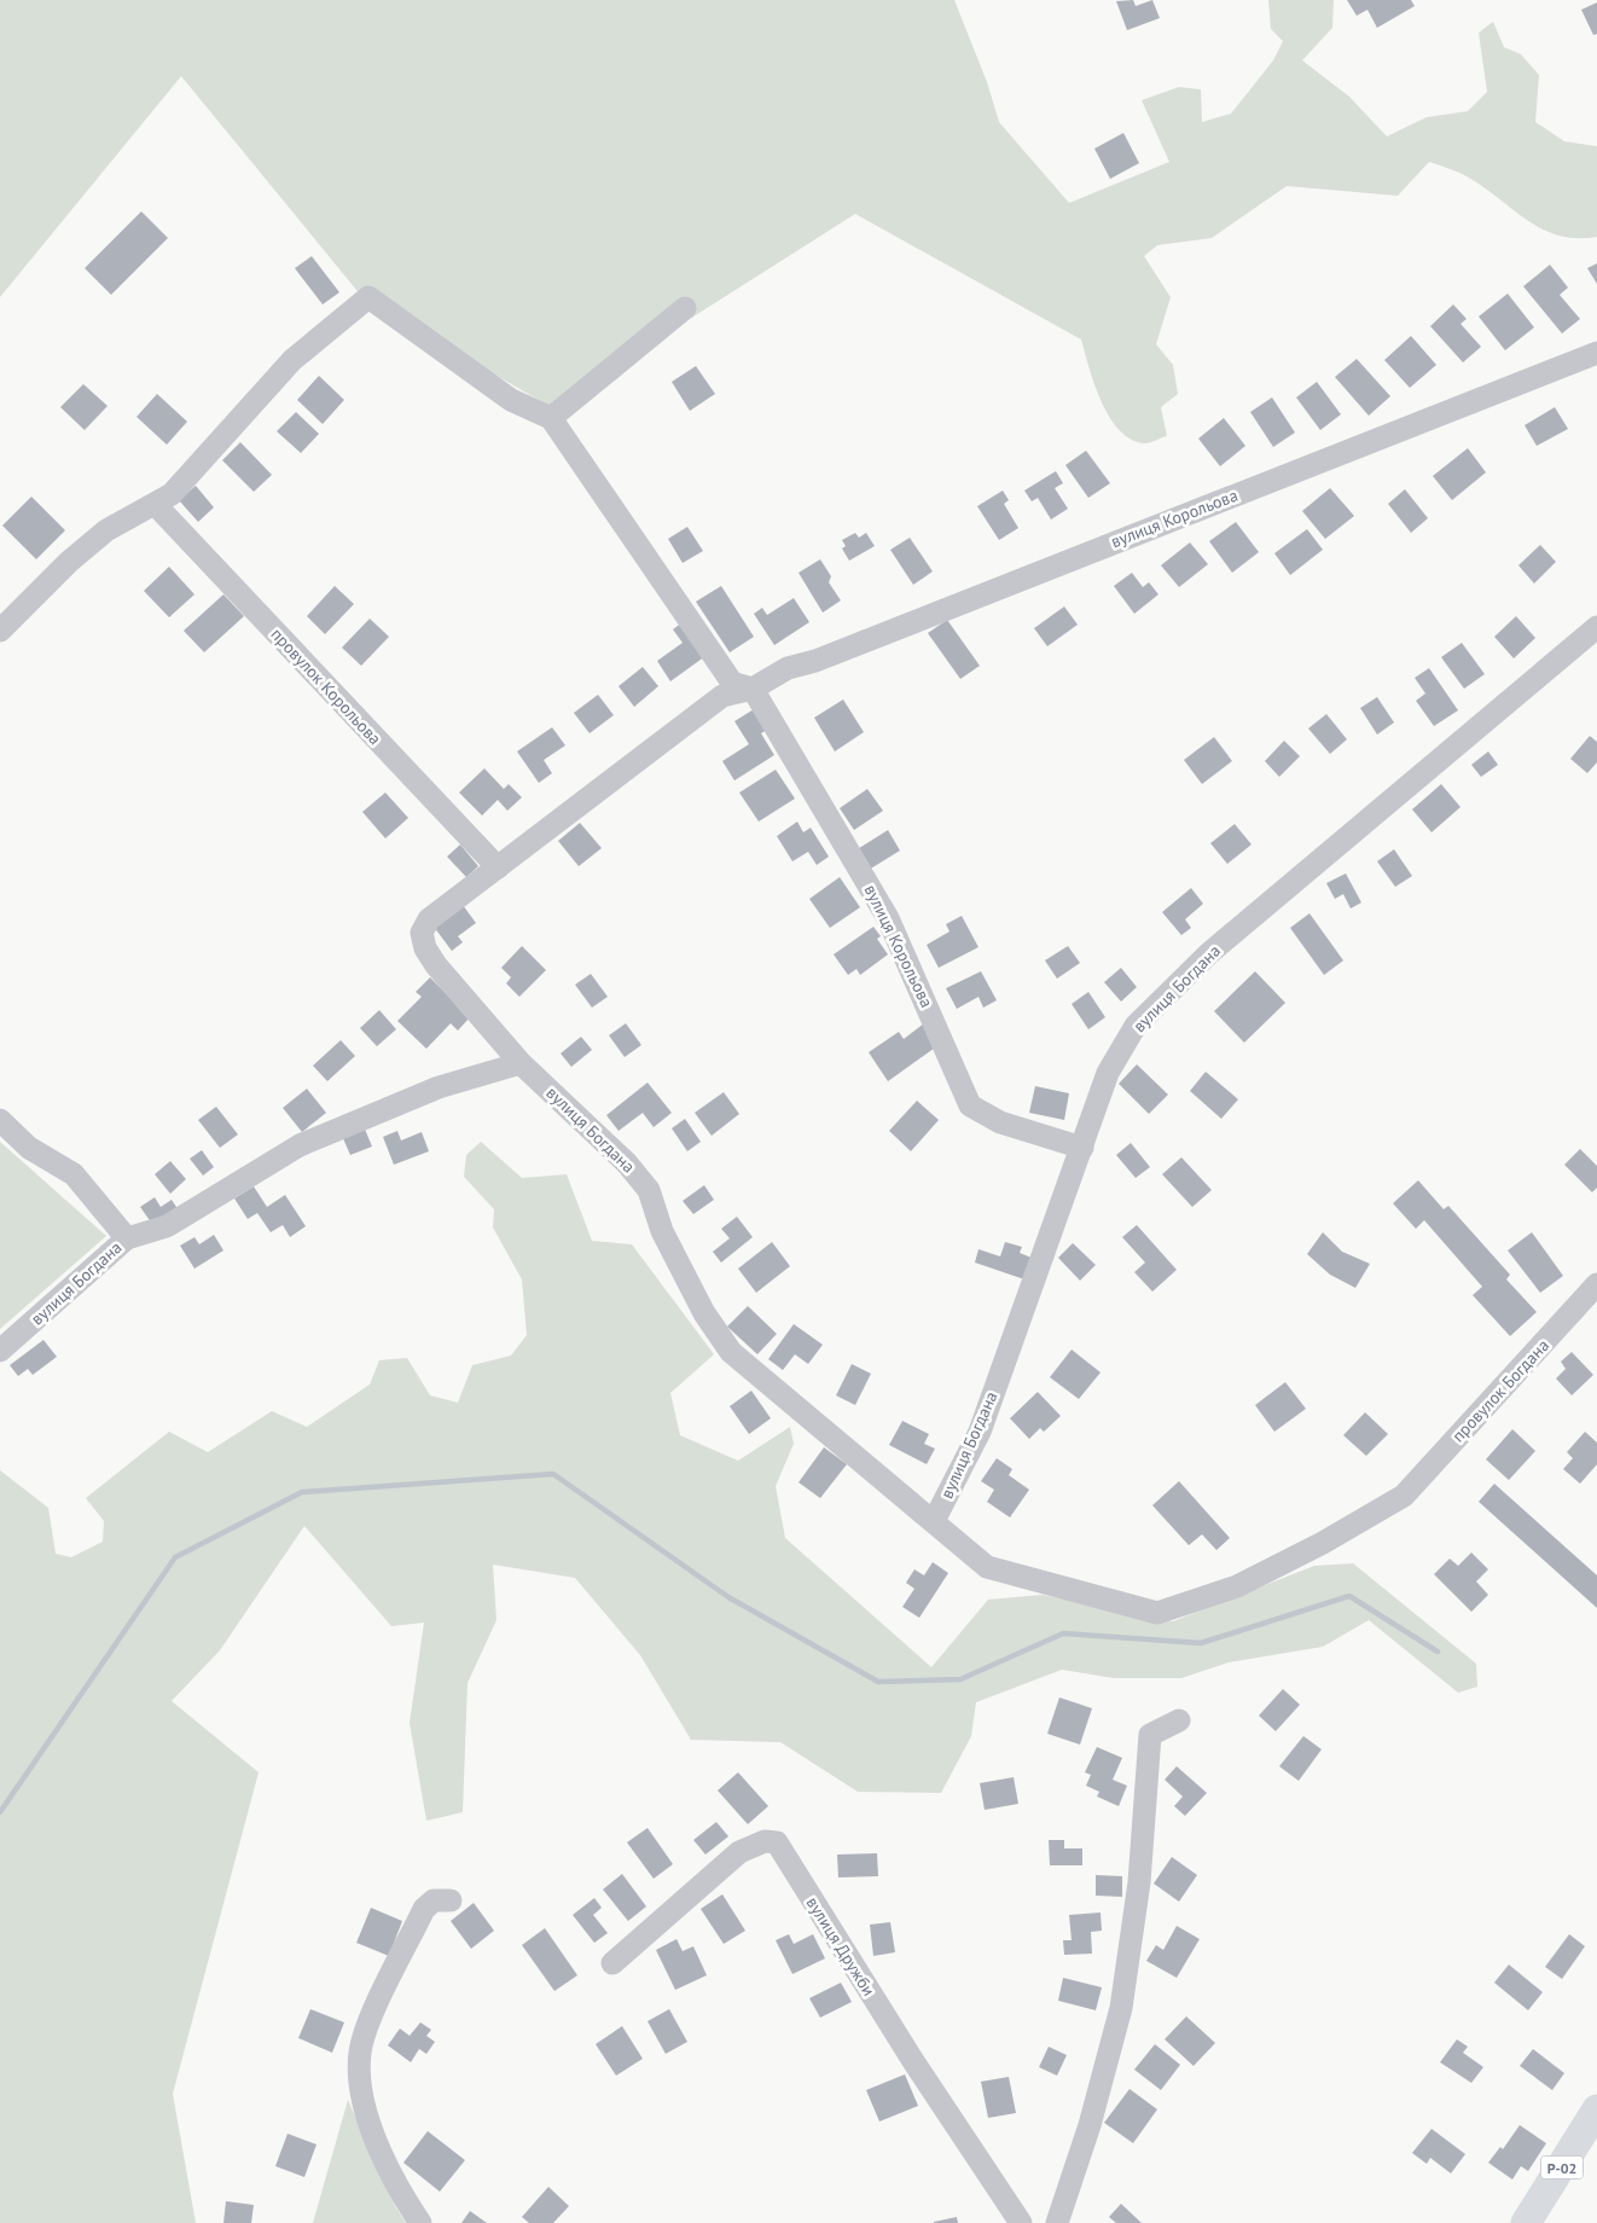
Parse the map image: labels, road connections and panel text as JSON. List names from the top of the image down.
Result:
{
  "streets": {
    "main road": ["Р-02"],
    "street": [
      "вулиця Корольова",
      "провулок Корольова",
      "вулиця Богдана",
      "провулок Богдана",
      "вулиця Дружби"
    ]
  },
  "crossings": [
    ["вулиця Корольова", "провулок Корольова"],
    ["вулиця Корольова", "вулиця Богдана"],
    ["вулиця Богдана", "провулок Богдана"]
  ]
}
